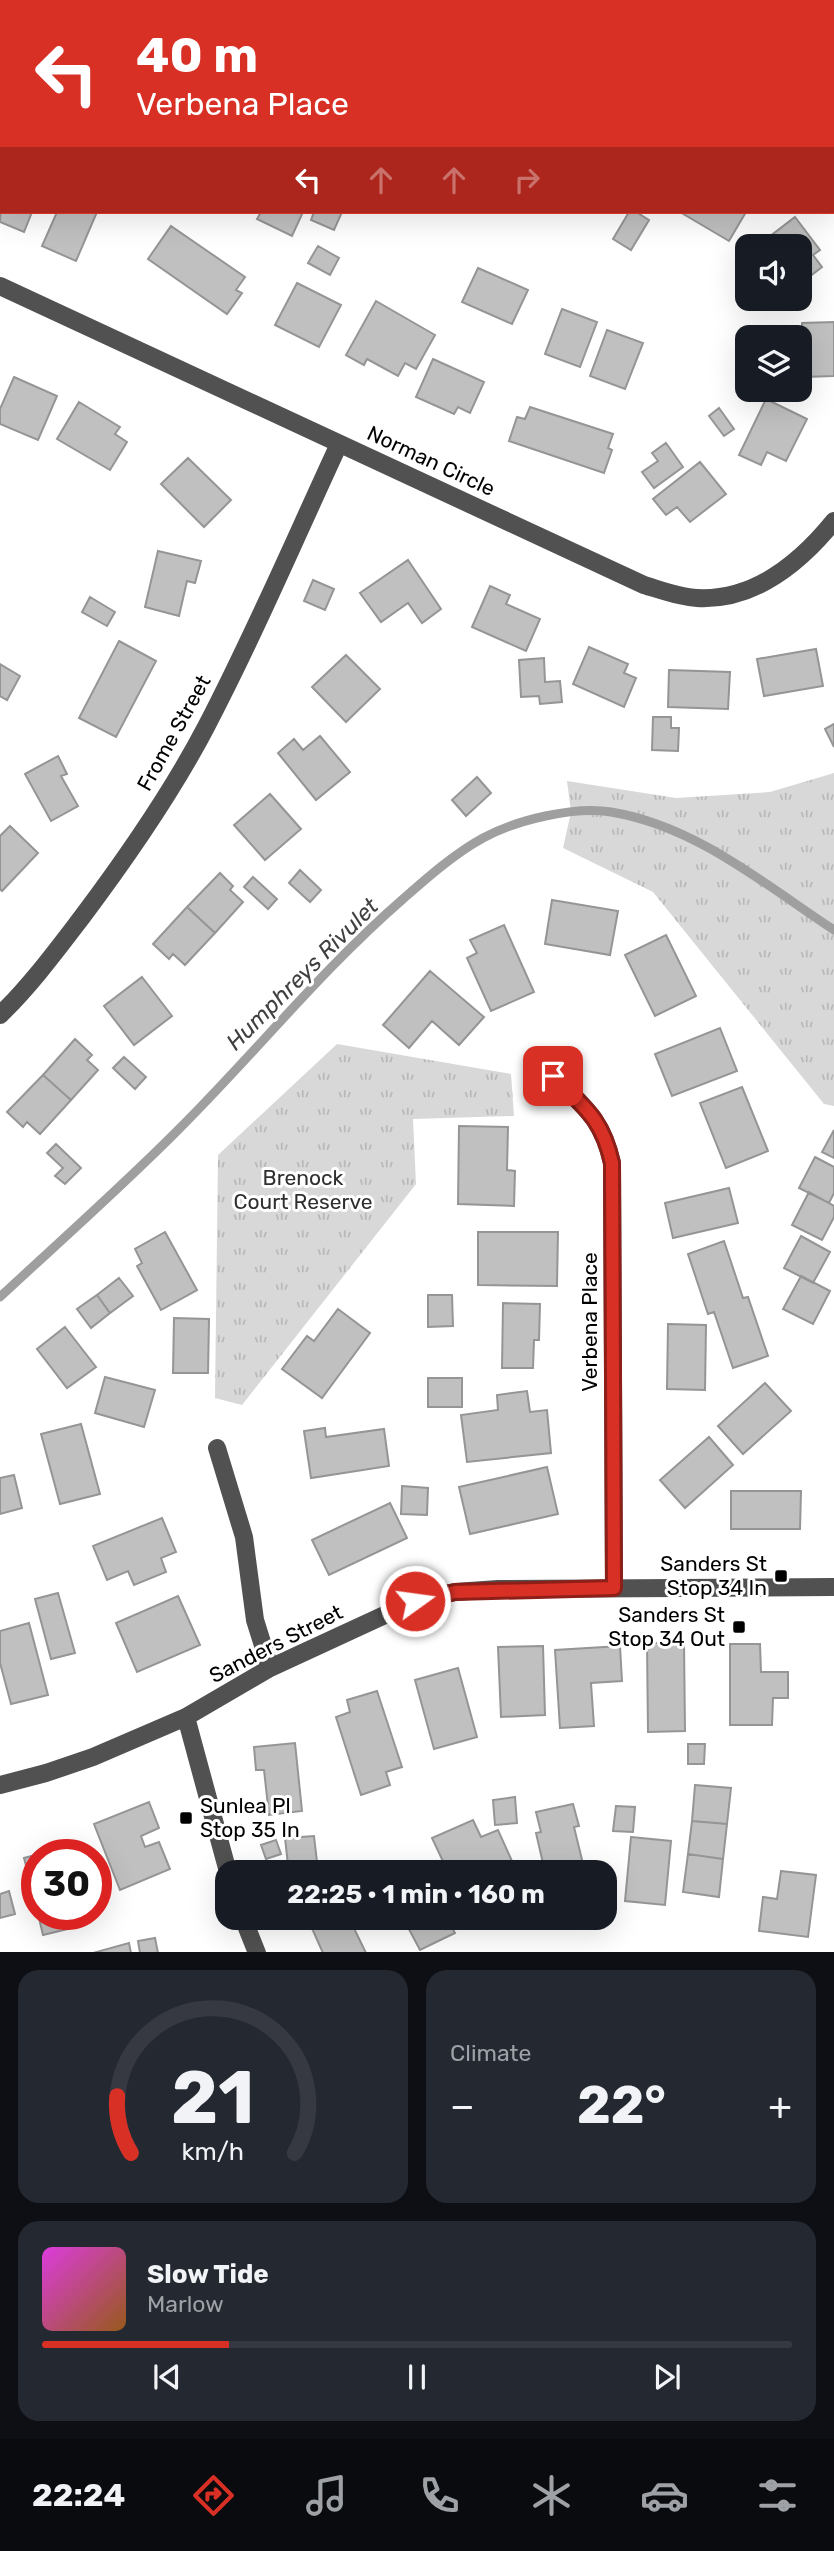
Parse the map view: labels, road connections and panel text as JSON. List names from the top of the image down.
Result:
{
  "streets": {
    "street": [
      "Norman Circle",
      "Frome Street",
      "Verbena Place",
      "Sanders Street"
    ]
  },
  "crossings": [
    ["Norman Circle", "Frome Street"],
    ["Verbena Place", "Sanders Street"]
  ],
  "water": ["Humphreys Rivulet"],
  "parks": ["Brenock Court Reserve"],
  "places": {
    "transit": ["Sanders St Stop 34 In", "Sanders St Stop 34 Out", "Sunlea Pl Stop 35 In"]
  },
  "page": {
    "turn": ["40 m", "Verbena Place"],
    "limit": "30",
    "trip": "22:25 · 1 min · 160 m",
    "tile": "Climate",
    "heat": ["−", "22°", "+"],
    "song": ["Slow Tide", "Marlow"],
    "tabs": "22:24",
    "gauge": ["21", "km/h"]
  }
}
